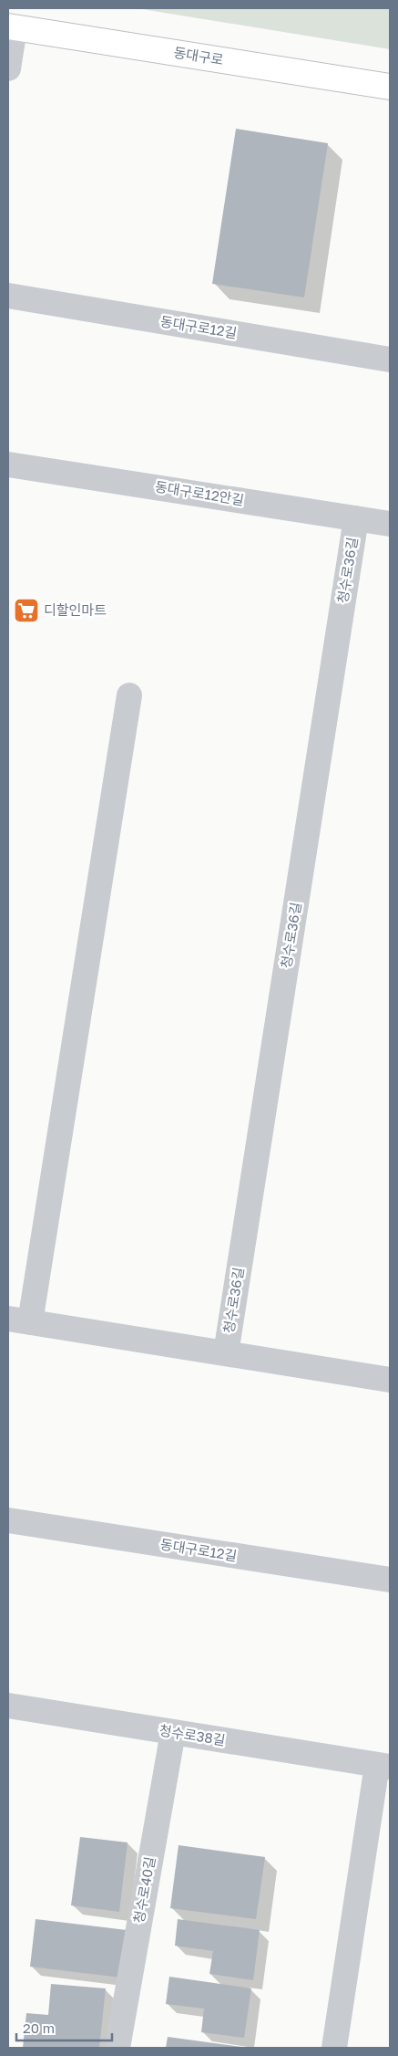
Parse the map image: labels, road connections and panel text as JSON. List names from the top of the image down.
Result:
{
  "streets": {
    "main road": ["동대구로"],
    "street": [
      "동대구로12길",
      "동대구로12안길",
      "청수로36길",
      "청수로38길",
      "청수로40길"
    ]
  },
  "crossings": [
    ["동대구로12안길", "청수로36길"],
    ["청수로38길", "청수로40길"]
  ],
  "places": {
    "supermarket": ["디할인마트"]
  },
  "scale_bar": "20 m"
}
